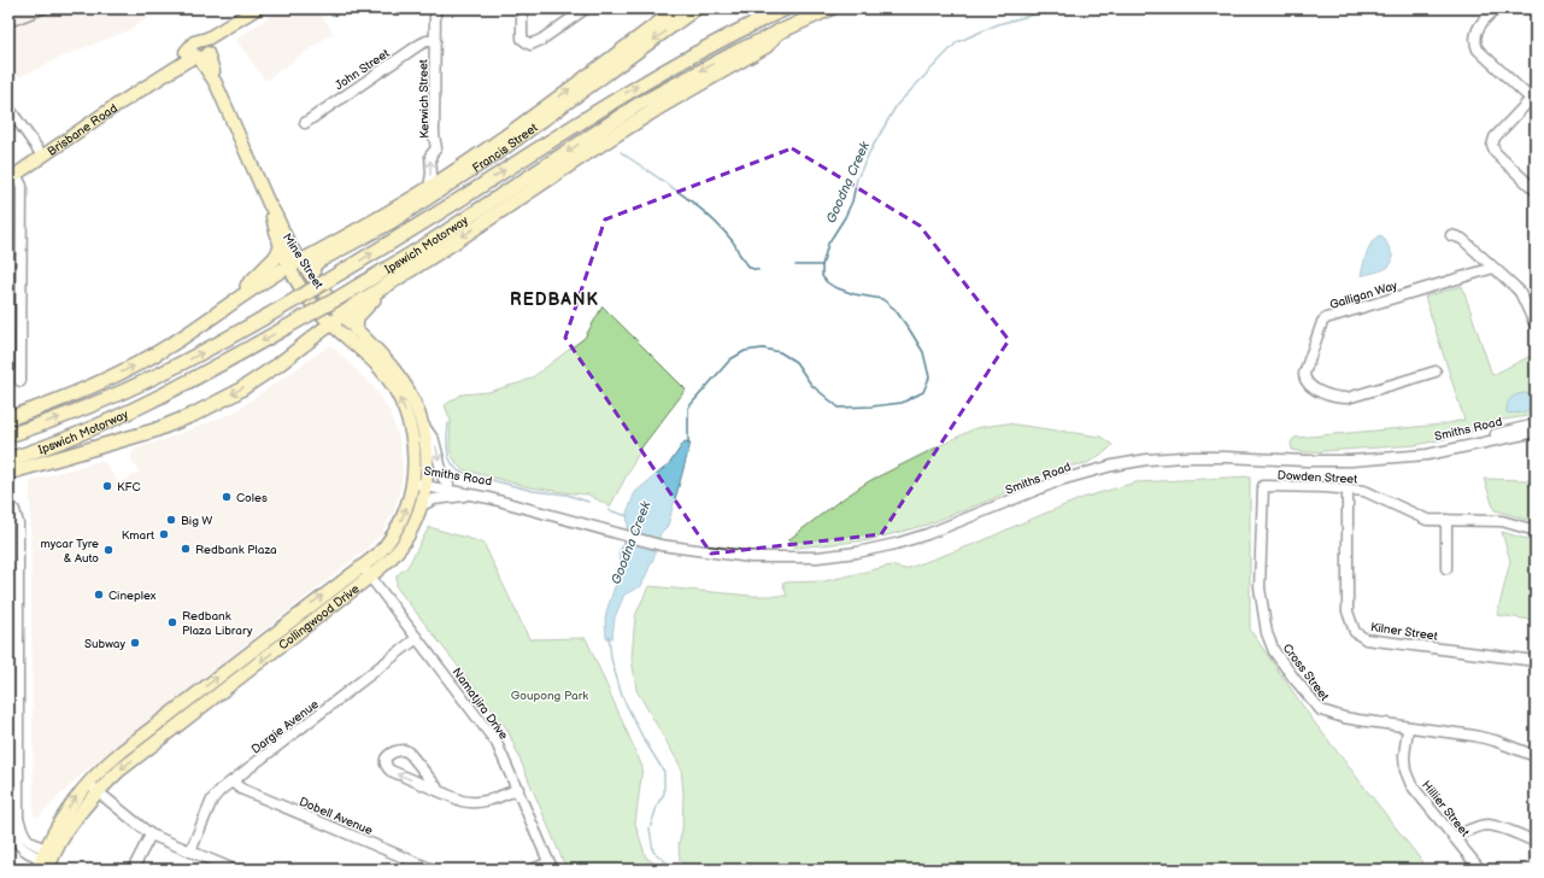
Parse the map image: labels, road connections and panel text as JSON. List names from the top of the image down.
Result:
{
  "streets": {
    "highway": ["Ipswich Motorway"],
    "main road": [
      "Brisbane Road",
      "Francis Street",
      "Mine Street",
      "Collingwood Drive"
    ],
    "street": [
      "John Street",
      "Kerwich Street",
      "Galligan Way",
      "Smiths Road",
      "Dowden Street",
      "Kilner Street",
      "Cross Street",
      "Namatjira Drive",
      "Dargie Avenue",
      "Hillier Street",
      "Dobell Avenue"
    ]
  },
  "crossings": [
    ["John Street", "Kerwich Street"],
    ["Kerwich Street", "Francis Street"],
    ["Brisbane Road", "Mine Street"],
    ["Francis Street", "Ipswich Motorway"],
    ["Francis Street", "Mine Street"],
    ["Ipswich Motorway", "Mine Street"],
    ["Mine Street", "Collingwood Drive"],
    ["Smiths Road", "Collingwood Drive"],
    ["Dowden Street", "Kilner Street"],
    ["Dowden Street", "Cross Street"],
    ["Collingwood Drive", "Namatjira Drive"],
    ["Cross Street", "Hillier Street"],
    ["Namatjira Drive", "Dargie Avenue"],
    ["Dargie Avenue", "Dobell Avenue"]
  ],
  "one_way": ["Kerwich Street"],
  "districts": ["REDBANK"],
  "water": ["Goodna Creek"],
  "parks": ["Goupong Park"],
  "places": [
    "KFC",
    "Coles",
    "Big W",
    "Kmart",
    "Redbank Plaza",
    "mycar Tyre & Auto",
    "Cineplex",
    "Redbank Plaza Library",
    "Subway"
  ]
}
